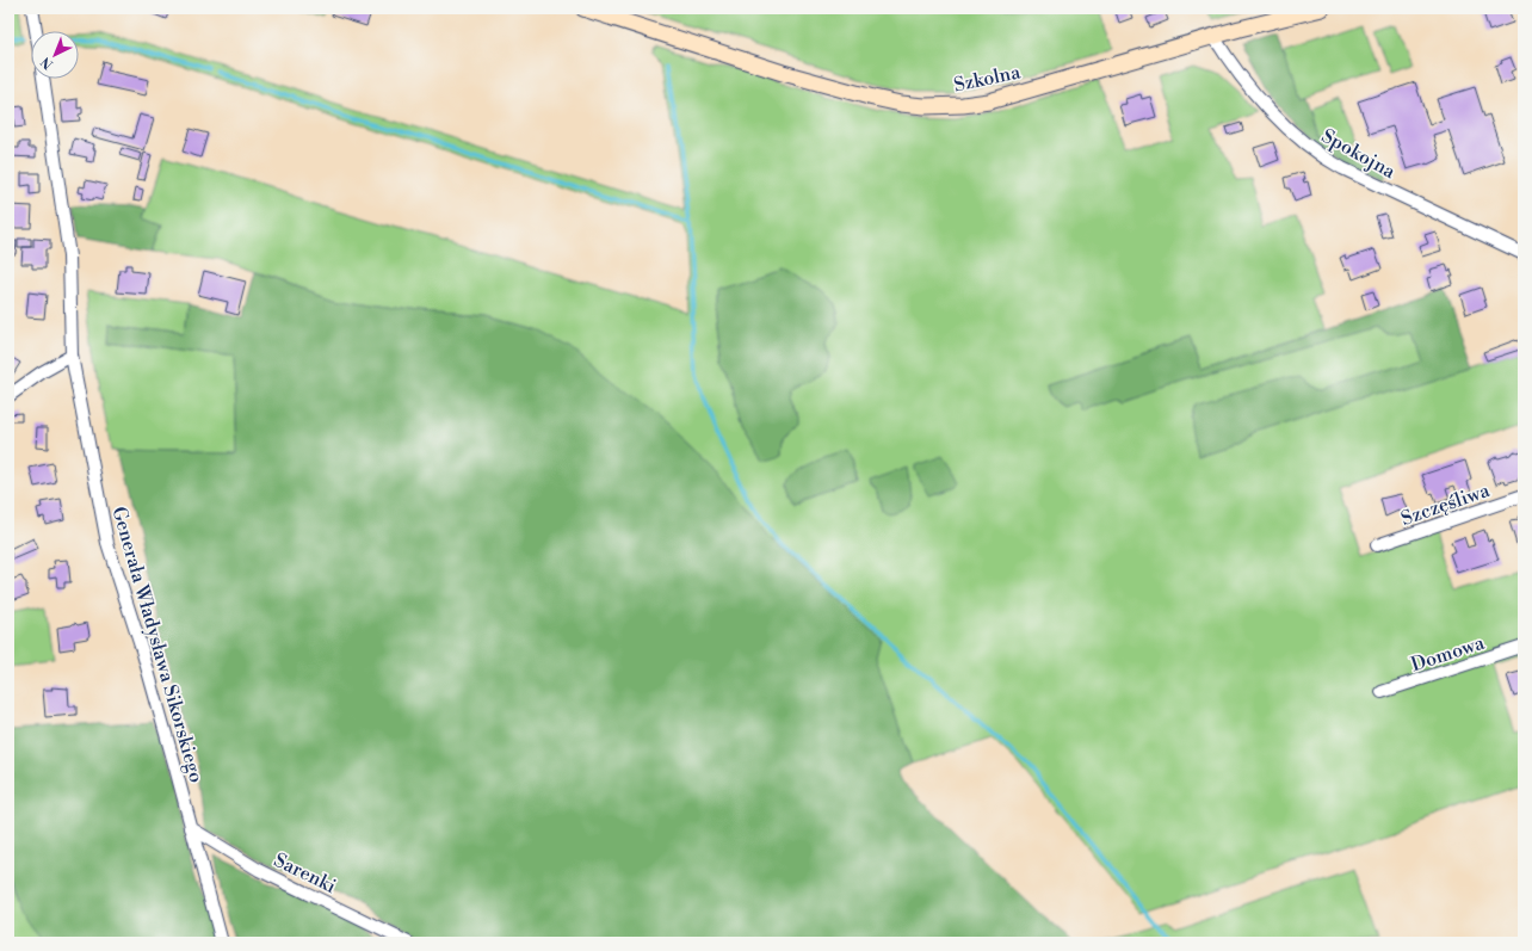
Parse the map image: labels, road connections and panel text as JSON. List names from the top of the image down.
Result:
{
  "streets": {
    "street": [
      "Szkolna",
      "Spokojna",
      "Szczęśliwa",
      "Generała Władysława Sikorskiego",
      "Domowa",
      "Sarenki"
    ]
  },
  "crossings": [
    ["Szkolna", "Spokojna"],
    ["Generała Władysława Sikorskiego", "Sarenki"]
  ],
  "north": "bottom left"
}
